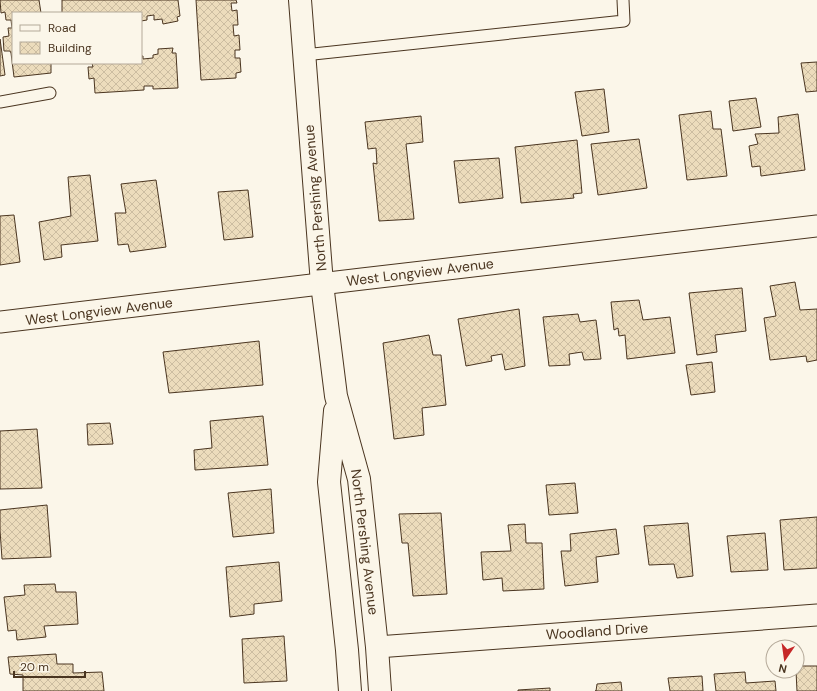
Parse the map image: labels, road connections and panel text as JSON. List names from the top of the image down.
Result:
{
  "streets": {
    "main road": ["North Pershing Avenue"],
    "street": ["West Longview Avenue", "Woodland Drive"]
  },
  "crossings": [
    ["North Pershing Avenue", "West Longview Avenue"],
    ["North Pershing Avenue", "Woodland Drive"]
  ],
  "legend": ["Road", "Building"],
  "scale_bar": "20 m",
  "north": "bottom"
}
